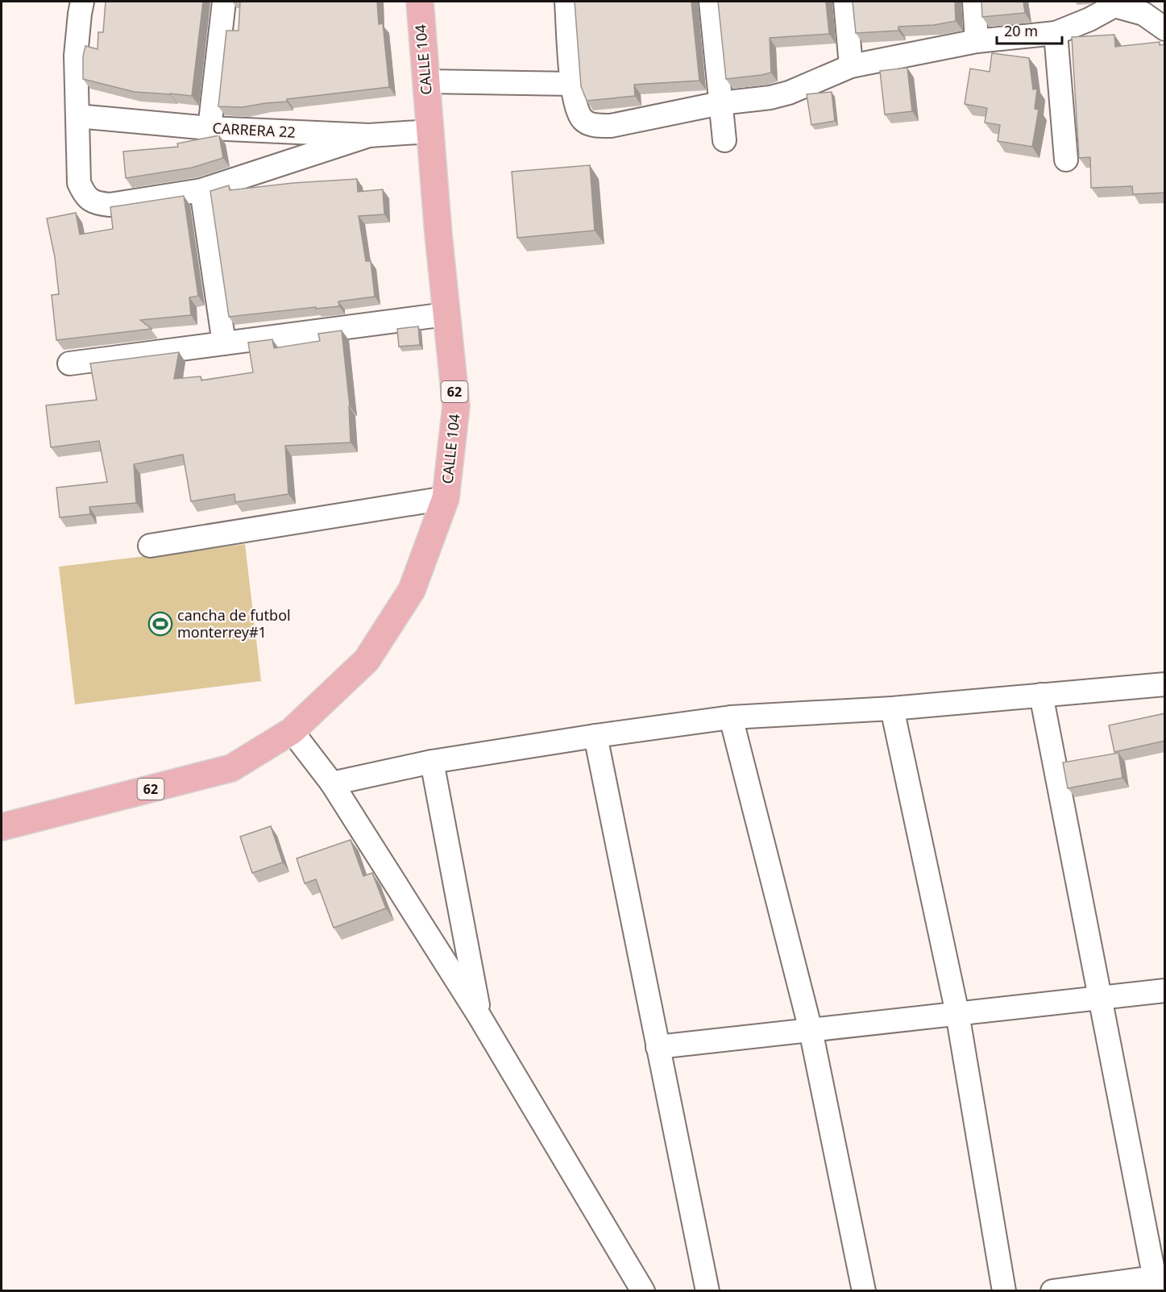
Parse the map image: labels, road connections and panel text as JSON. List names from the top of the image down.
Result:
{
  "streets": {
    "main road": ["CALLE 104", "62"],
    "street": ["CARRERA 22"]
  },
  "crossings": [
    ["CALLE 104", "CARRERA 22"],
    ["CALLE 104", "62"]
  ],
  "places": {
    "sports": ["cancha de futbol monterrey#1"]
  },
  "scale_bar": "20 m"
}
